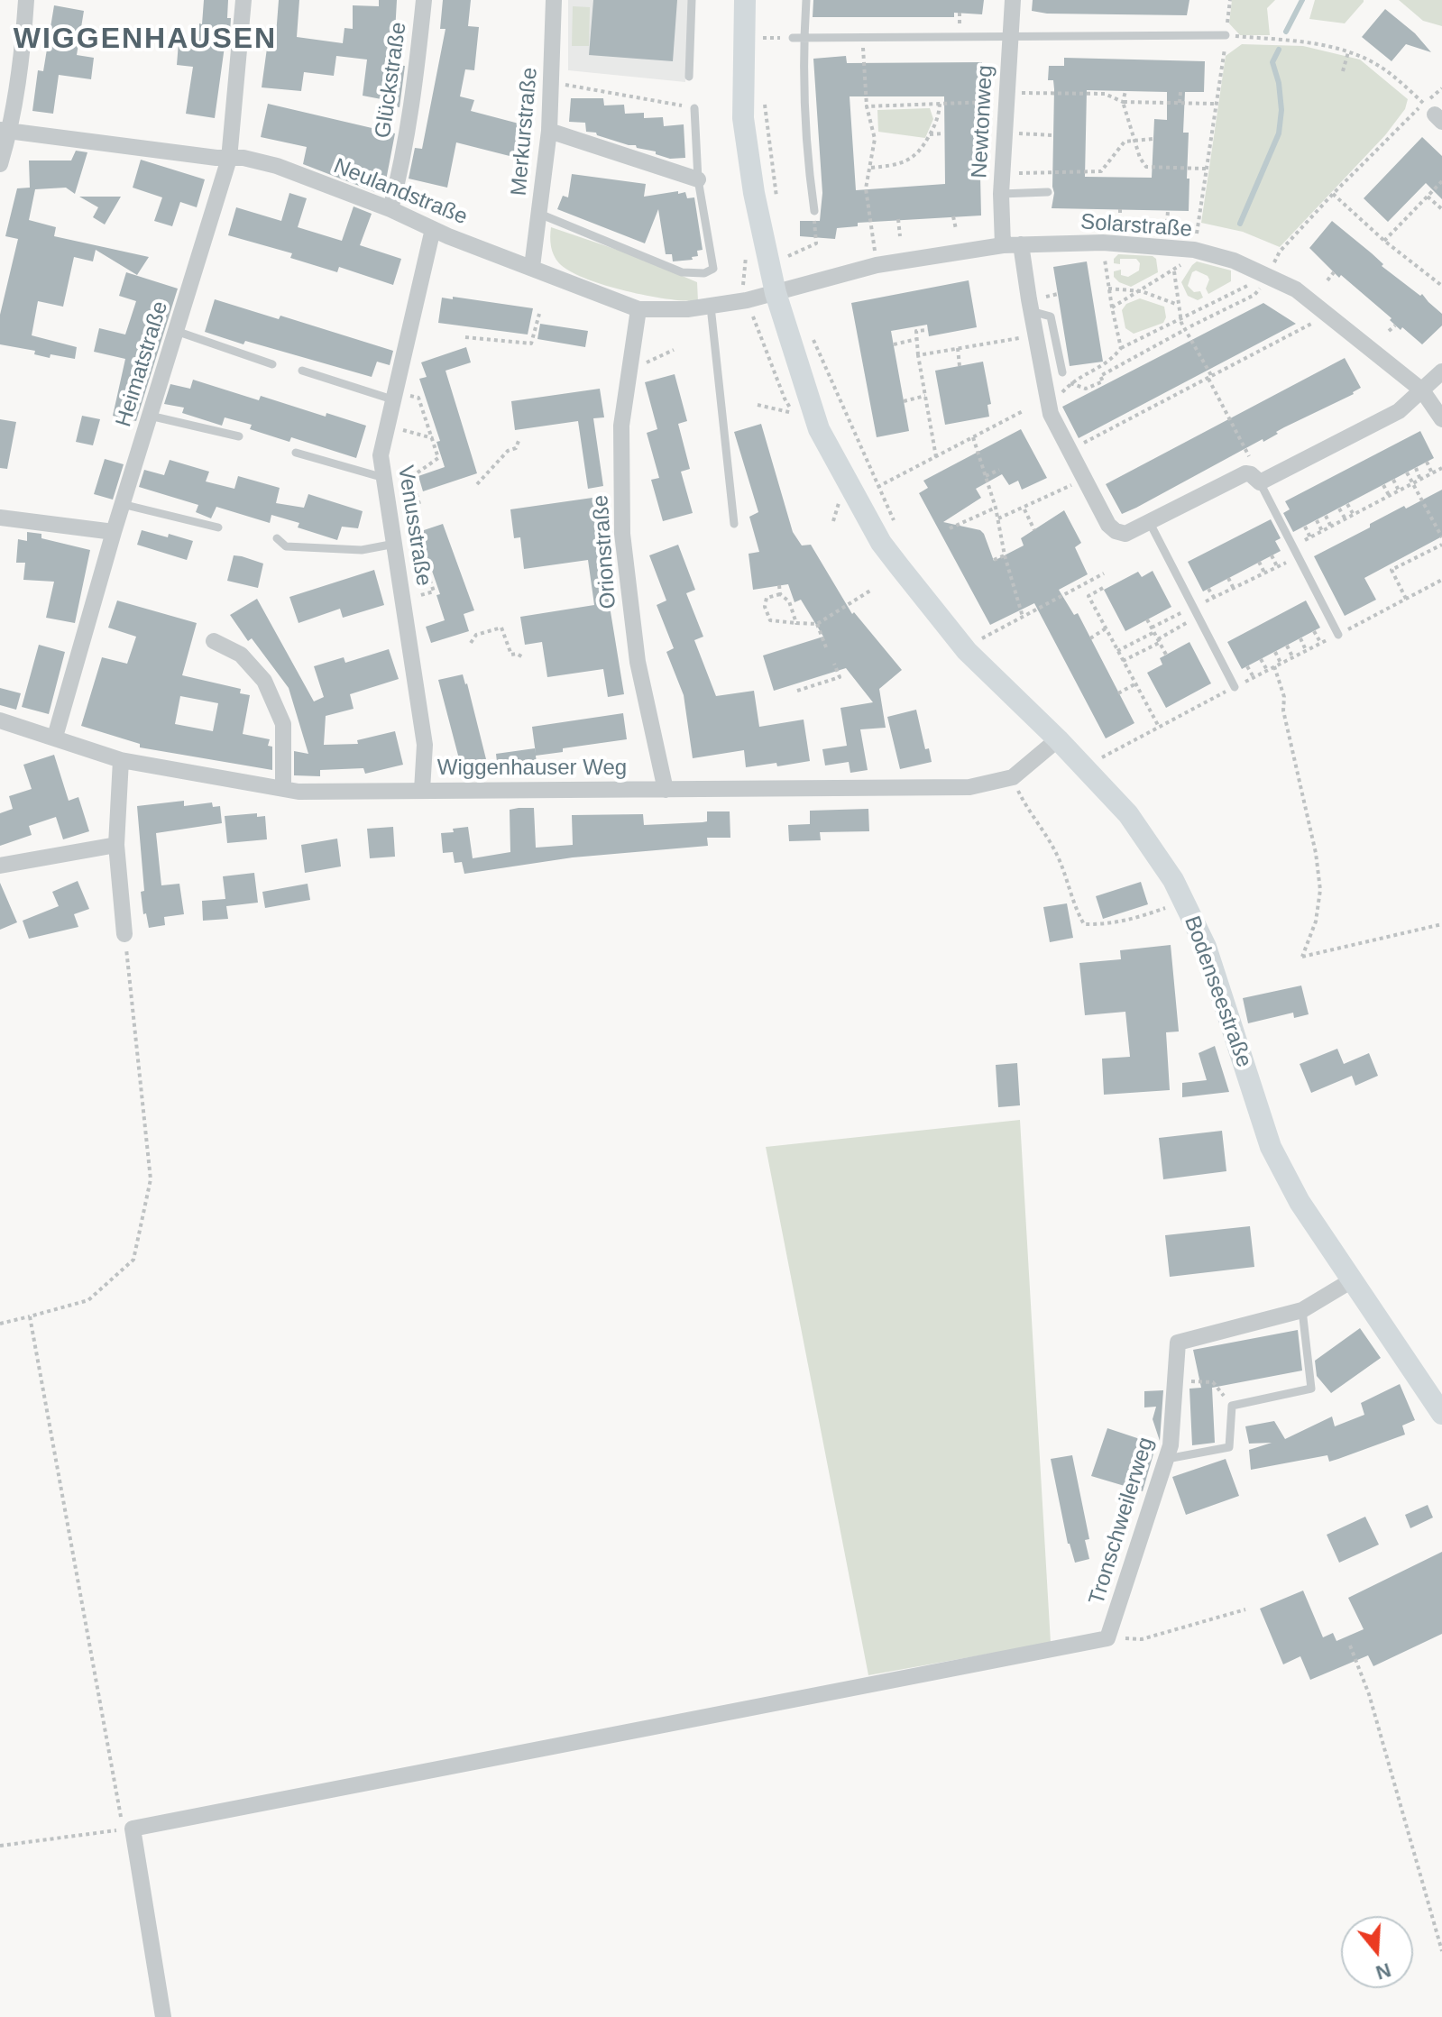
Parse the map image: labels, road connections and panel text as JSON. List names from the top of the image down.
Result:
{
  "streets": {
    "main road": ["Bodenseestraße"],
    "street": [
      "Glückstraße",
      "Newtonweg",
      "Merkurstraße",
      "Neulandstraße",
      "Solarstraße",
      "Heimatstraße",
      "Venusstraße",
      "Orionstraße",
      "Wiggenhauser Weg",
      "Tronschweilerweg"
    ]
  },
  "crossings": [
    ["Glückstraße", "Neulandstraße"],
    ["Newtonweg", "Solarstraße"],
    ["Merkurstraße", "Neulandstraße"],
    ["Neulandstraße", "Solarstraße"],
    ["Neulandstraße", "Heimatstraße"],
    ["Neulandstraße", "Venusstraße"],
    ["Neulandstraße", "Orionstraße"],
    ["Neulandstraße", "Bodenseestraße"],
    ["Solarstraße", "Bodenseestraße"],
    ["Heimatstraße", "Wiggenhauser Weg"],
    ["Venusstraße", "Wiggenhauser Weg"],
    ["Orionstraße", "Wiggenhauser Weg"],
    ["Wiggenhauser Weg", "Bodenseestraße"],
    ["Bodenseestraße", "Tronschweilerweg"]
  ],
  "districts": ["WIGGENHAUSEN"],
  "north": "bottom"
}
